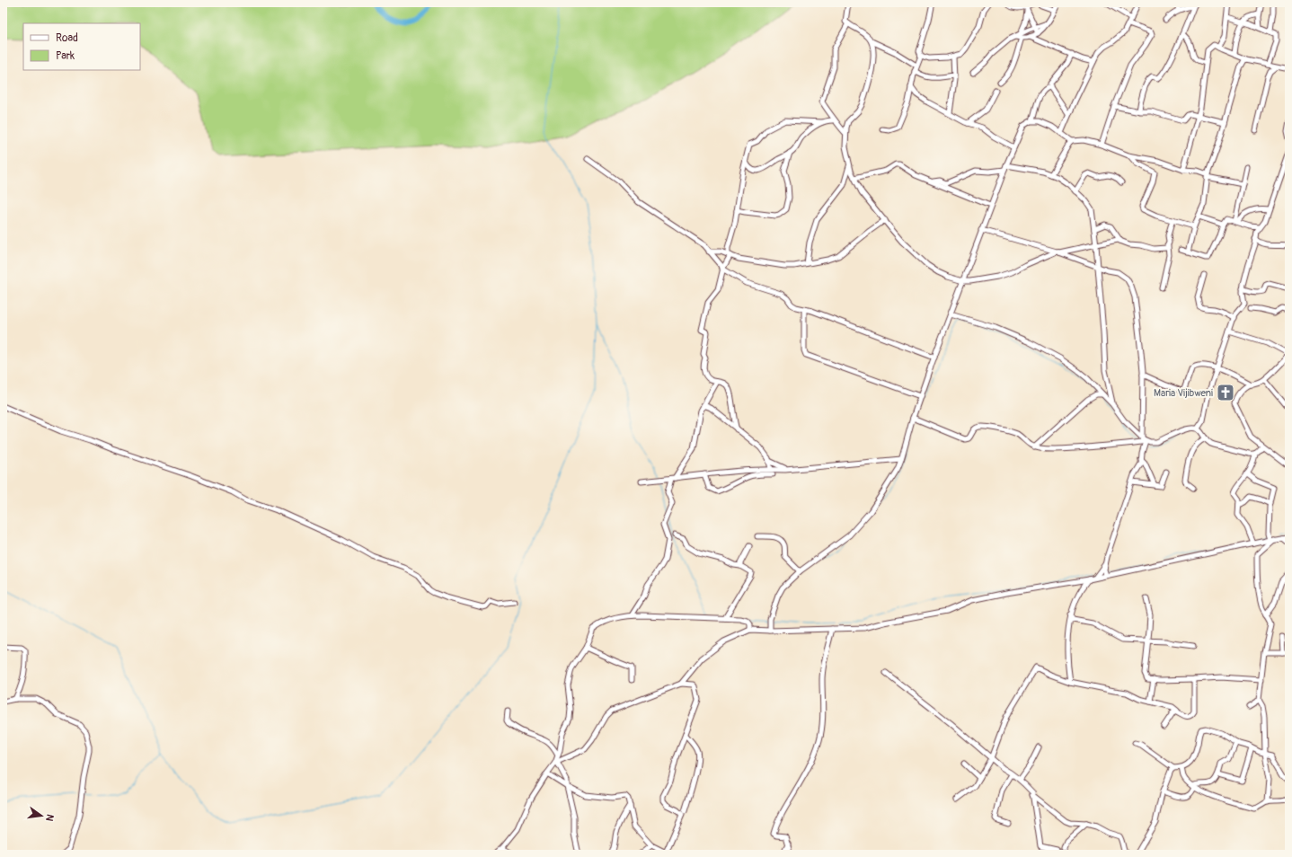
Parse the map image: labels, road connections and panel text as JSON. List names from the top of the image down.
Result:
{
  "places": {
    "church": ["Maria Vijibweni"]
  },
  "legend": ["Road", "Park"],
  "north": "right"
}
